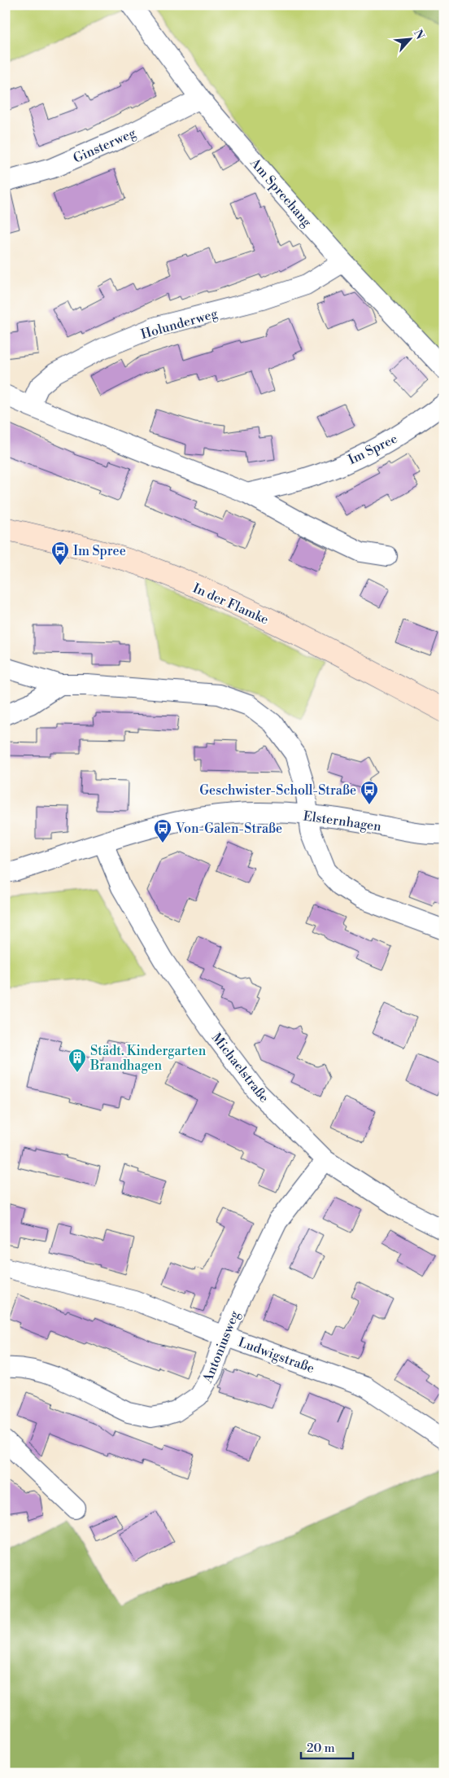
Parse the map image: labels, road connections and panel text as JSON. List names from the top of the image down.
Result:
{
  "streets": {
    "main road": ["In der Flamke"],
    "street": [
      "Ginsterweg",
      "Am Spreehang",
      "Holunderweg",
      "Im Spree",
      "Elsternhagen",
      "Michaelstraße",
      "Antoniusweg",
      "Ludwigstraße"
    ]
  },
  "crossings": [
    ["Ginsterweg", "Am Spreehang"],
    ["Am Spreehang", "Holunderweg"],
    ["Elsternhagen", "Michaelstraße"],
    ["Michaelstraße", "Antoniusweg"],
    ["Antoniusweg", "Ludwigstraße"]
  ],
  "places": {
    "bus stop": ["Im Spree", "Geschwister-Scholl-Straße", "Von-Galen-Straße"],
    "building": ["Städt. Kindergarten Brandhagen"]
  },
  "scale_bar": "20 m",
  "north": "top right"
}
